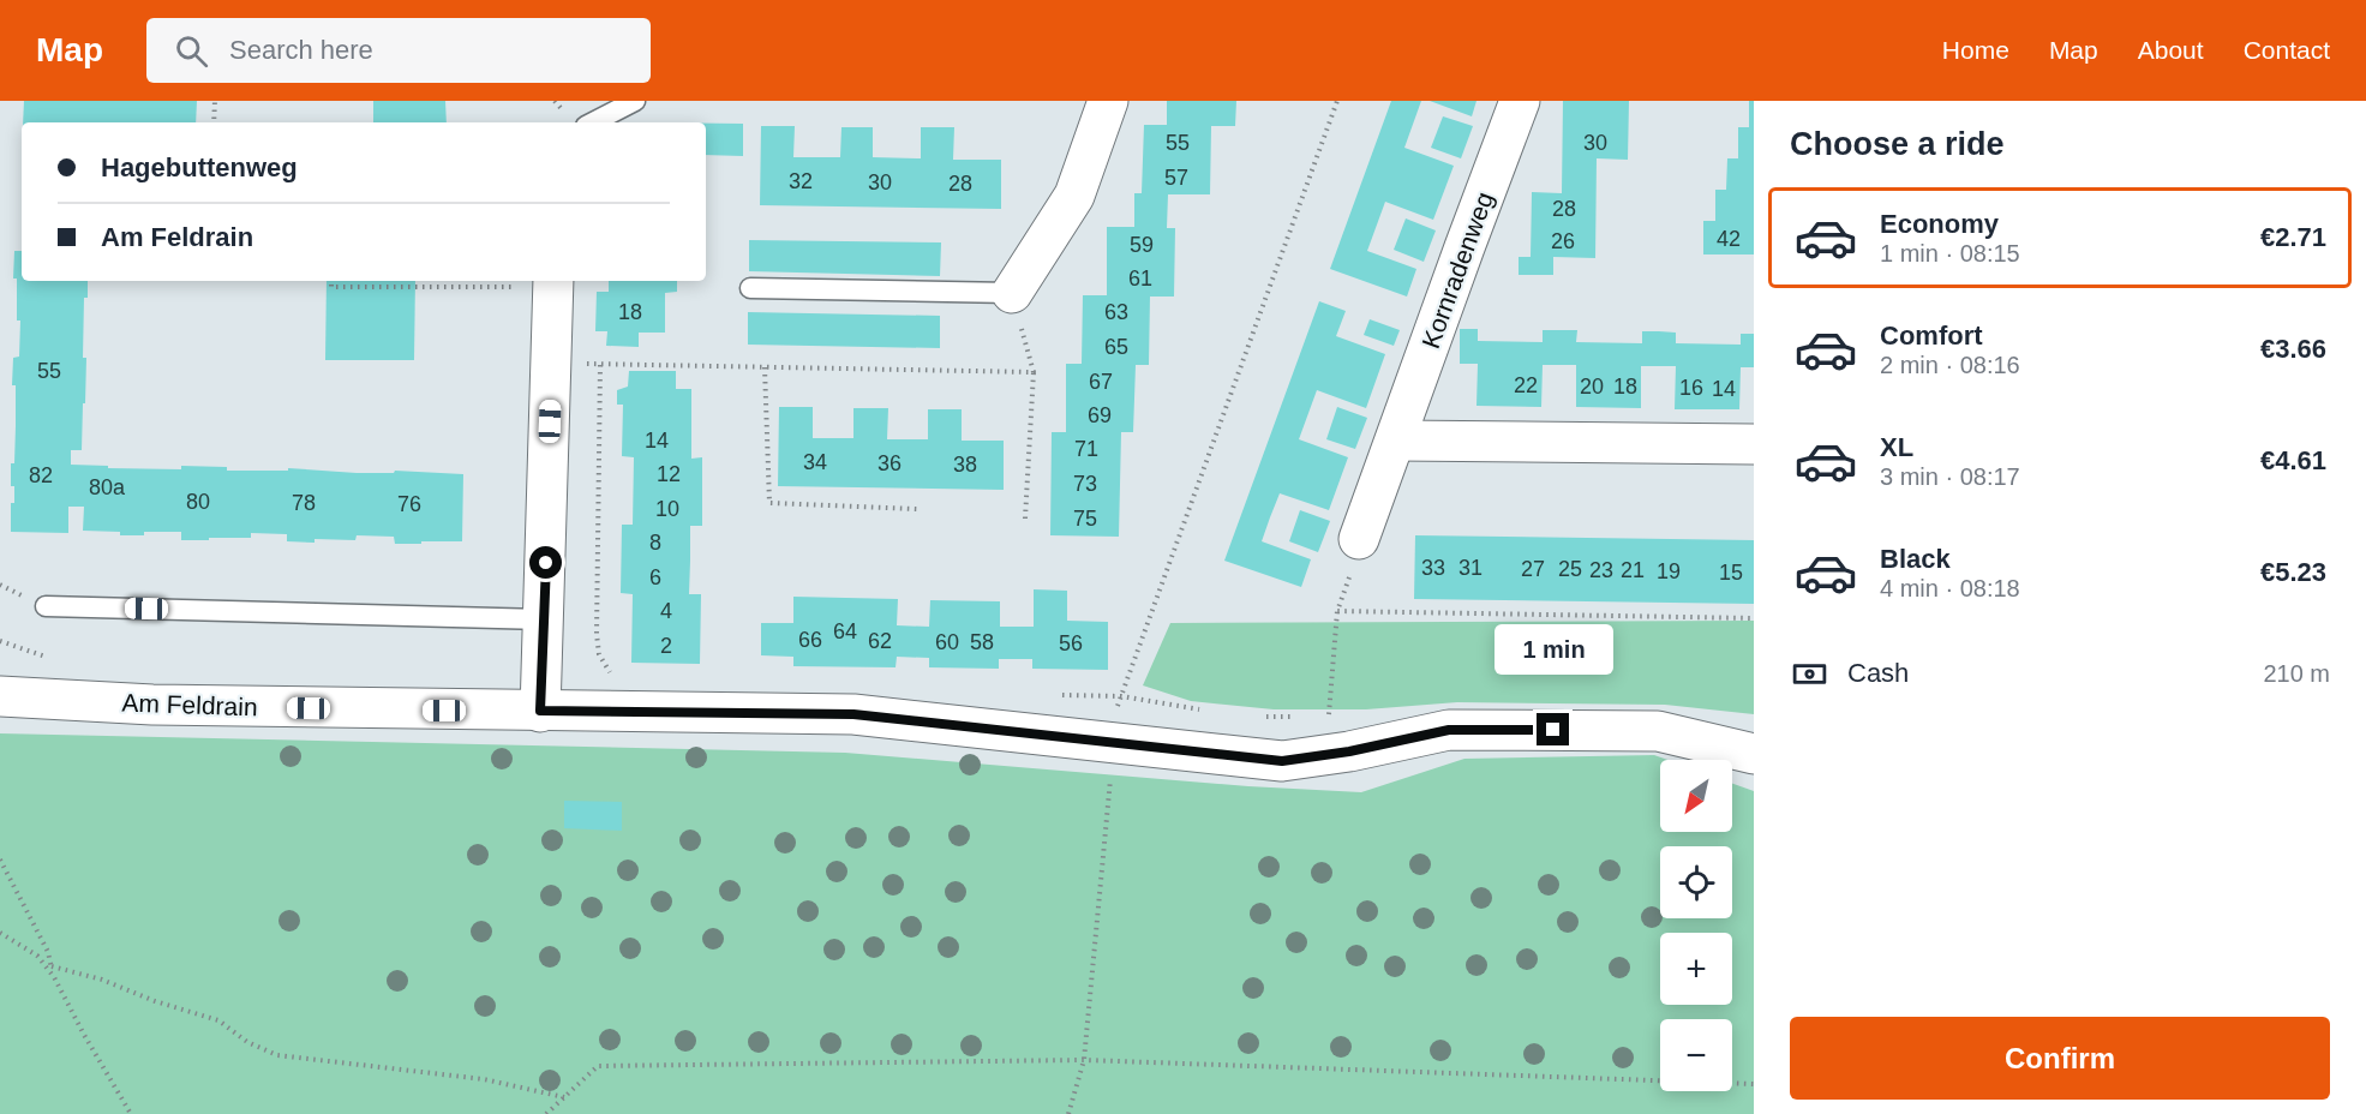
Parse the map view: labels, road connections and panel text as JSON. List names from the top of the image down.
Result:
{
  "streets": {
    "street": ["Kornradenweg", "Am Feldrain"]
  },
  "house_numbers": [
    "55",
    "30",
    "57",
    "32",
    "30",
    "28",
    "28",
    "42",
    "26",
    "59",
    "61",
    "18",
    "63",
    "65",
    "55",
    "67",
    "22",
    "20",
    "18",
    "16",
    "14",
    "69",
    "14",
    "71",
    "34",
    "36",
    "38",
    "12",
    "82",
    "73",
    "80a",
    "80",
    "78",
    "76",
    "10",
    "75",
    "8",
    "33",
    "31",
    "27",
    "25",
    "23",
    "21",
    "19",
    "15",
    "6",
    "4",
    "64",
    "66",
    "62",
    "60",
    "58",
    "56",
    "2"
  ],
  "north": "bottom left",
  "page": {
    "header": "Map",
    "search": "Search here",
    "nav": [
      "Home",
      "Map",
      "About",
      "Contact"
    ],
    "heading": "Choose a ride",
    "banner": ["Hagebuttenweg", "Am Feldrain"],
    "list": [
      {
        "name": "Economy",
        "note": "1 min · 08:15",
        "value": "€2.71"
      },
      {
        "name": "Comfort",
        "note": "2 min · 08:16",
        "value": "€3.66"
      },
      {
        "name": "XL",
        "note": "3 min · 08:17",
        "value": "€4.61"
      },
      {
        "name": "Black",
        "note": "4 min · 08:18",
        "value": "€5.23"
      }
    ],
    "bubble": "1 min",
    "pay": ["Cash", "210 m"],
    "map_buttons": ["+", "−"],
    "buttons": "Confirm"
  }
}
